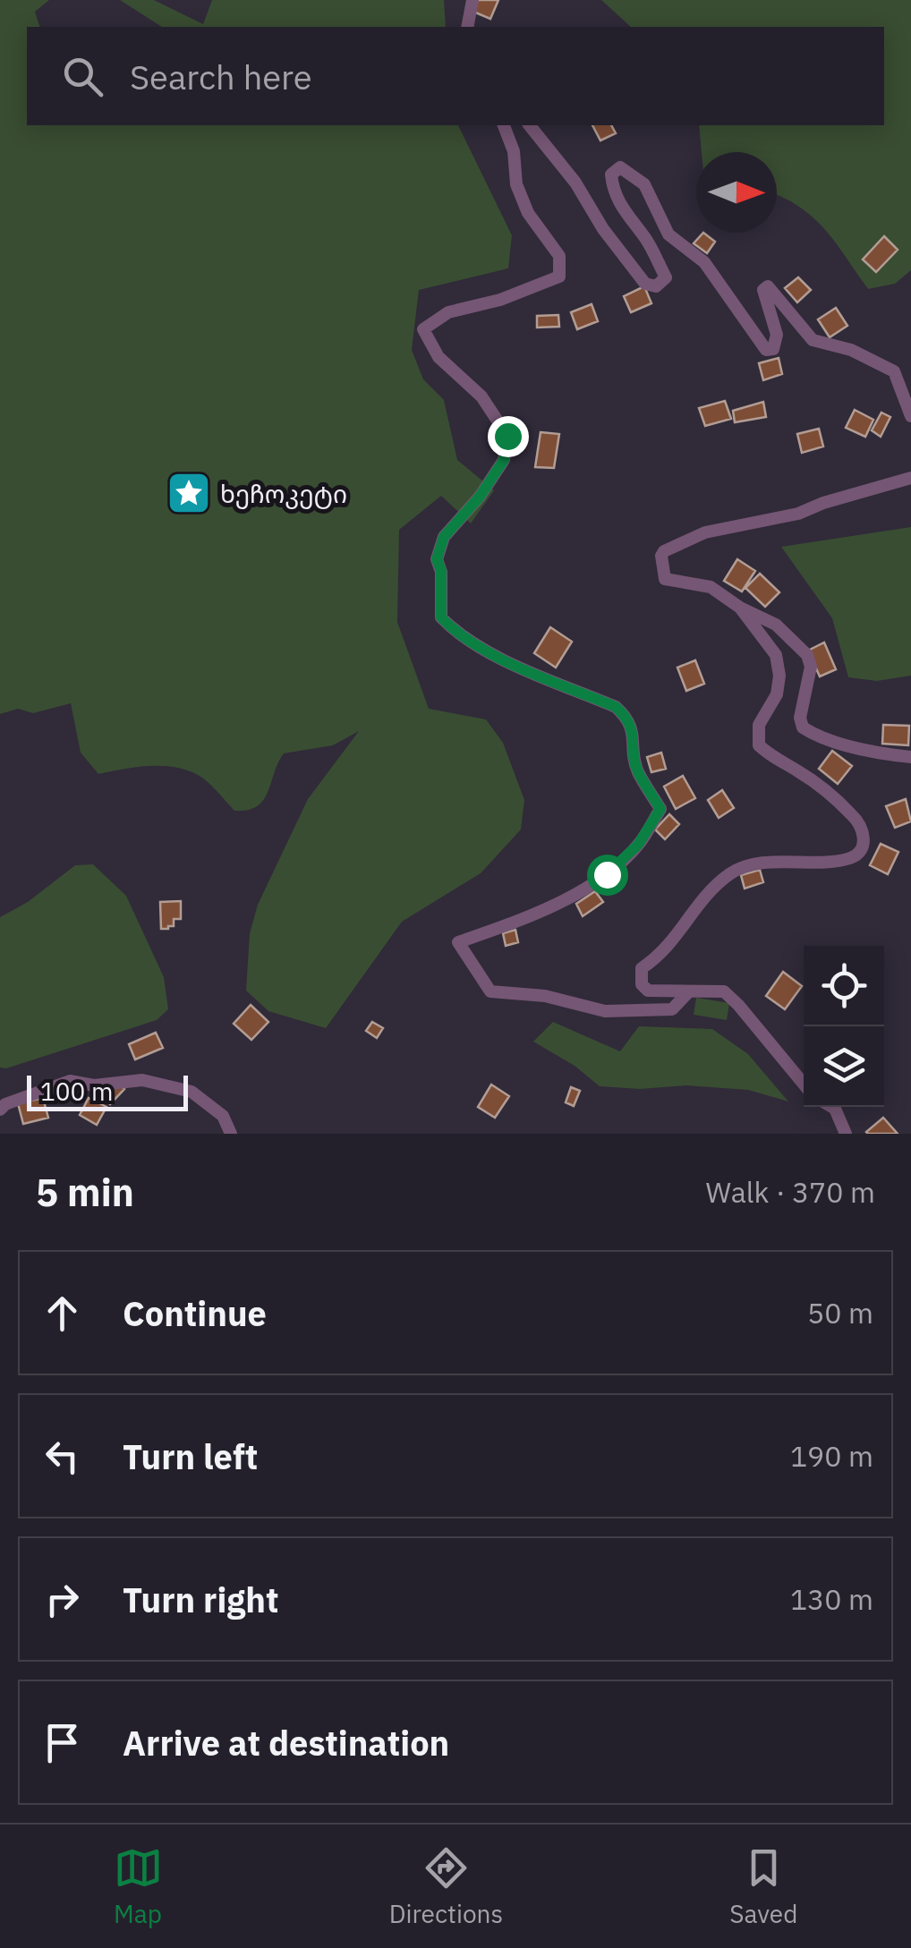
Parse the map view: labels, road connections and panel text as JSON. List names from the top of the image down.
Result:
{
  "places": {
    "place": ["ხეჩოკეტი"]
  },
  "scale_bar": "100 m",
  "north": "right",
  "page": {
    "search": "Search here",
    "scale": "100 m",
    "heading": ["5 min", "Walk · 370 m"],
    "list": [
      ["Continue", "50 m"],
      ["Turn left", "190 m"],
      ["Turn right", "130 m"],
      "Arrive at destination"
    ],
    "nav": ["Map", "Directions", "Saved"]
  }
}
